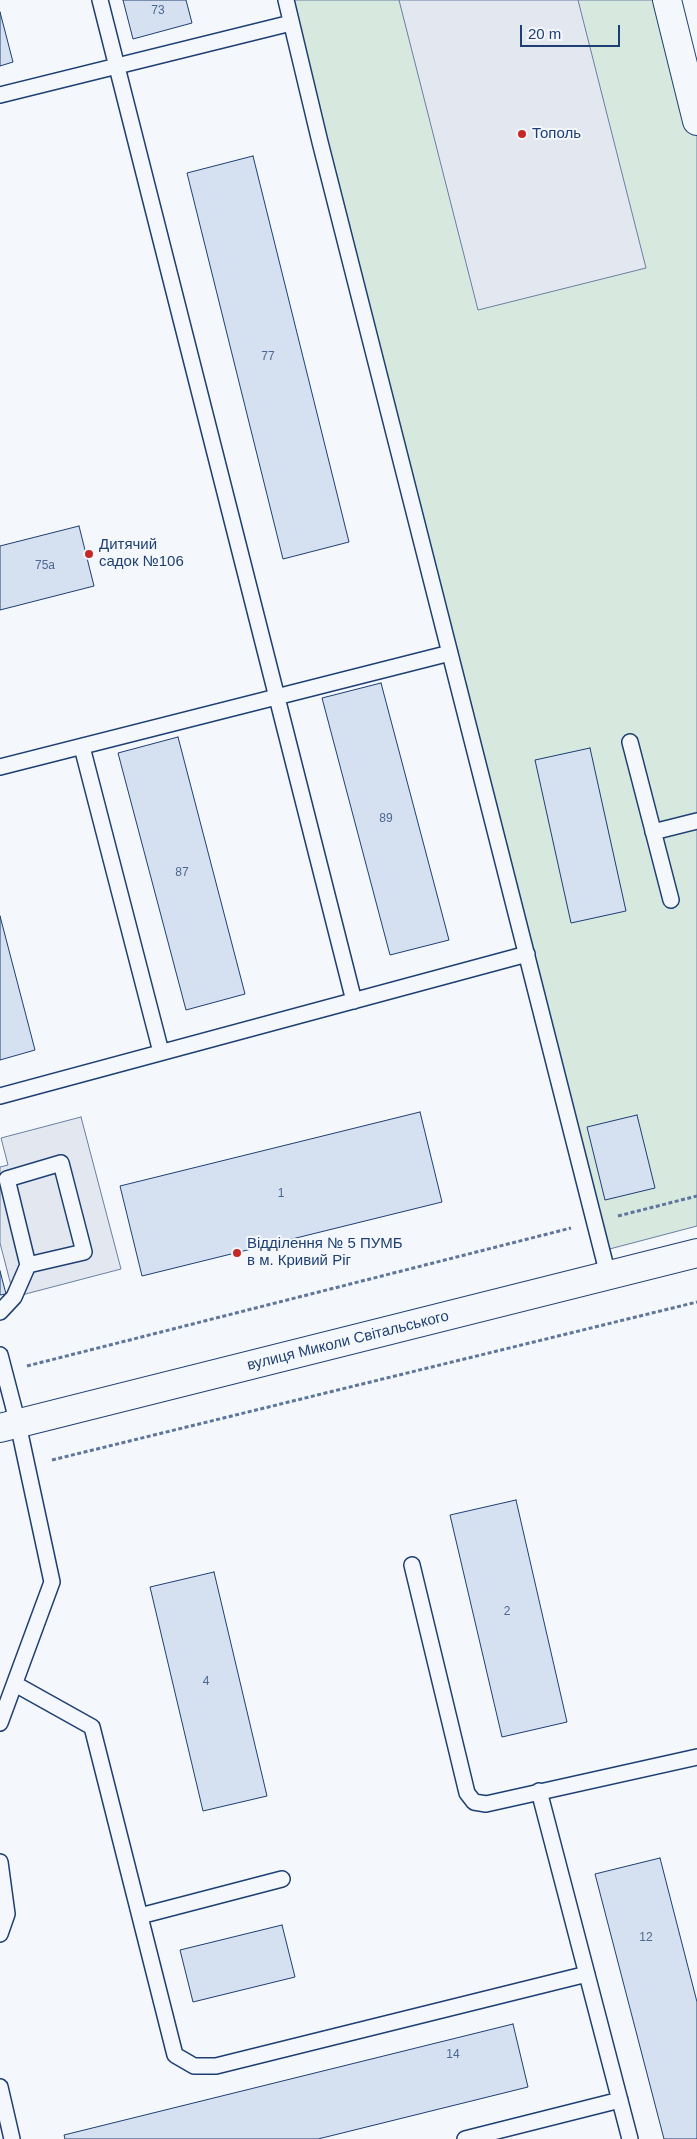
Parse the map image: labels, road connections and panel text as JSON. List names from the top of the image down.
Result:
{
  "streets": {
    "main road": ["вулиця Миколи Світальського"]
  },
  "places": ["Тополь", "Дитячий садок №106", "Відділення № 5 ПУМБ в м. Кривий Ріг"],
  "house_numbers": [
    "73",
    "77",
    "75а",
    "89",
    "87",
    "1",
    "2",
    "4",
    "12",
    "14"
  ],
  "scale_bar": "20 m"
}
